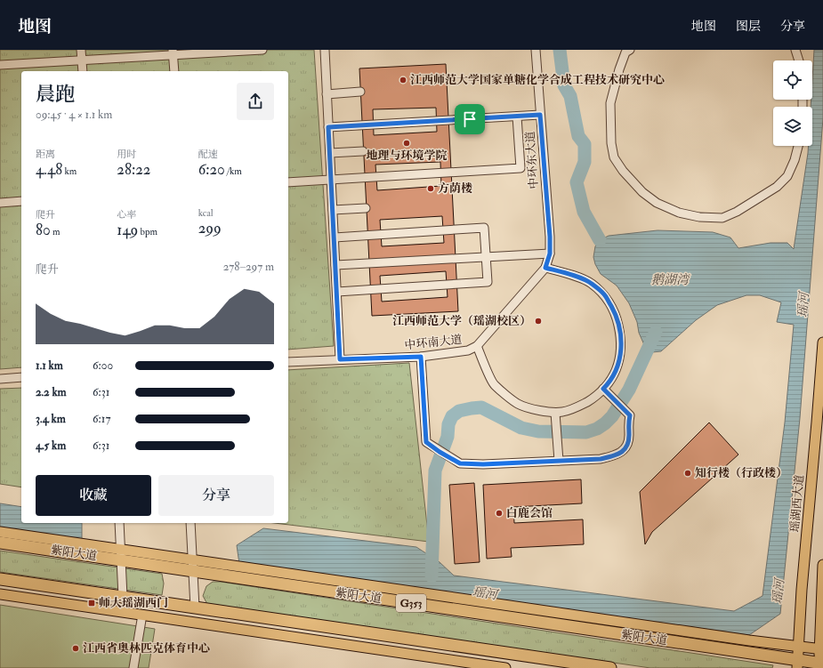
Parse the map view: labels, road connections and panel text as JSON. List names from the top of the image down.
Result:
{
  "streets": {
    "highway": ["紫阳大道", "G353"],
    "main road": ["瑶湖西大道"],
    "street": ["中环东大道", "中环南大道"]
  },
  "crossings": [
    ["中环东大道", "中环南大道"],
    ["瑶湖西大道", "紫阳大道"]
  ],
  "water": ["鹅湖湾", "瑶河"],
  "places": {
    "other": [
      "江西师范大学国家单糖化学合成工程技术研究中心",
      "地理与环境学院",
      "方荫楼",
      "江西师范大学（瑶湖校区）",
      "知行楼（行政楼）",
      "白鹿会馆",
      "江西省奥林匹克体育中心"
    ],
    "transit": ["师大瑶湖西门"]
  },
  "page": {
    "header": "地图",
    "nav": ["地图", "图层", "分享"],
    "heading": ["晨跑", "09:45 · 4 × 1.1 km"],
    "stats": [
      ["距离", "4.48 km"],
      ["用时", "28:22"],
      ["配速", "6:20 /km"],
      ["爬升", "80 m"],
      ["心率", "149 bpm"],
      ["kcal", "299"]
    ],
    "chart": ["爬升", "278–297 m"],
    "list": [
      {
        "name": "1.1 km",
        "note": "6:00"
      },
      {
        "name": "2.2 km",
        "note": "6:31"
      },
      {
        "name": "3.4 km",
        "note": "6:17"
      },
      {
        "name": "4.5 km",
        "note": "6:31"
      }
    ],
    "buttons": ["收藏", "分享"]
  }
}
